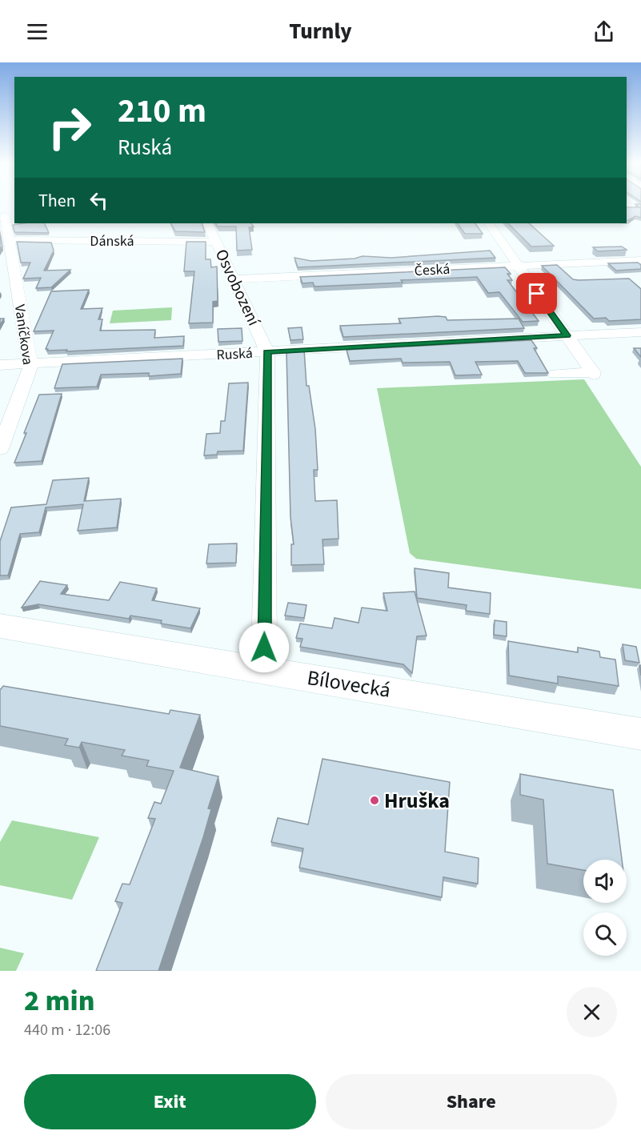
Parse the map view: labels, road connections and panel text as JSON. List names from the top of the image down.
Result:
{
  "streets": {
    "main road": ["Bílovecká"],
    "street": [
      "Dánská",
      "Česká",
      "Osvobození",
      "Vaníčkova",
      "Ruská"
    ]
  },
  "crossings": [
    ["Dánská", "Osvobození"],
    ["Dánská", "Vaníčkova"],
    ["Česká", "Osvobození"],
    ["Osvobození", "Ruská"],
    ["Osvobození", "Bílovecká"],
    ["Vaníčkova", "Ruská"]
  ],
  "places": ["Hruška"],
  "page": {
    "header": "Turnly",
    "turn": ["210 m", "Ruská"],
    "then": "Then",
    "heading": ["2 min", "440 m · 12:06"],
    "buttons": ["Exit", "Share"]
  }
}
